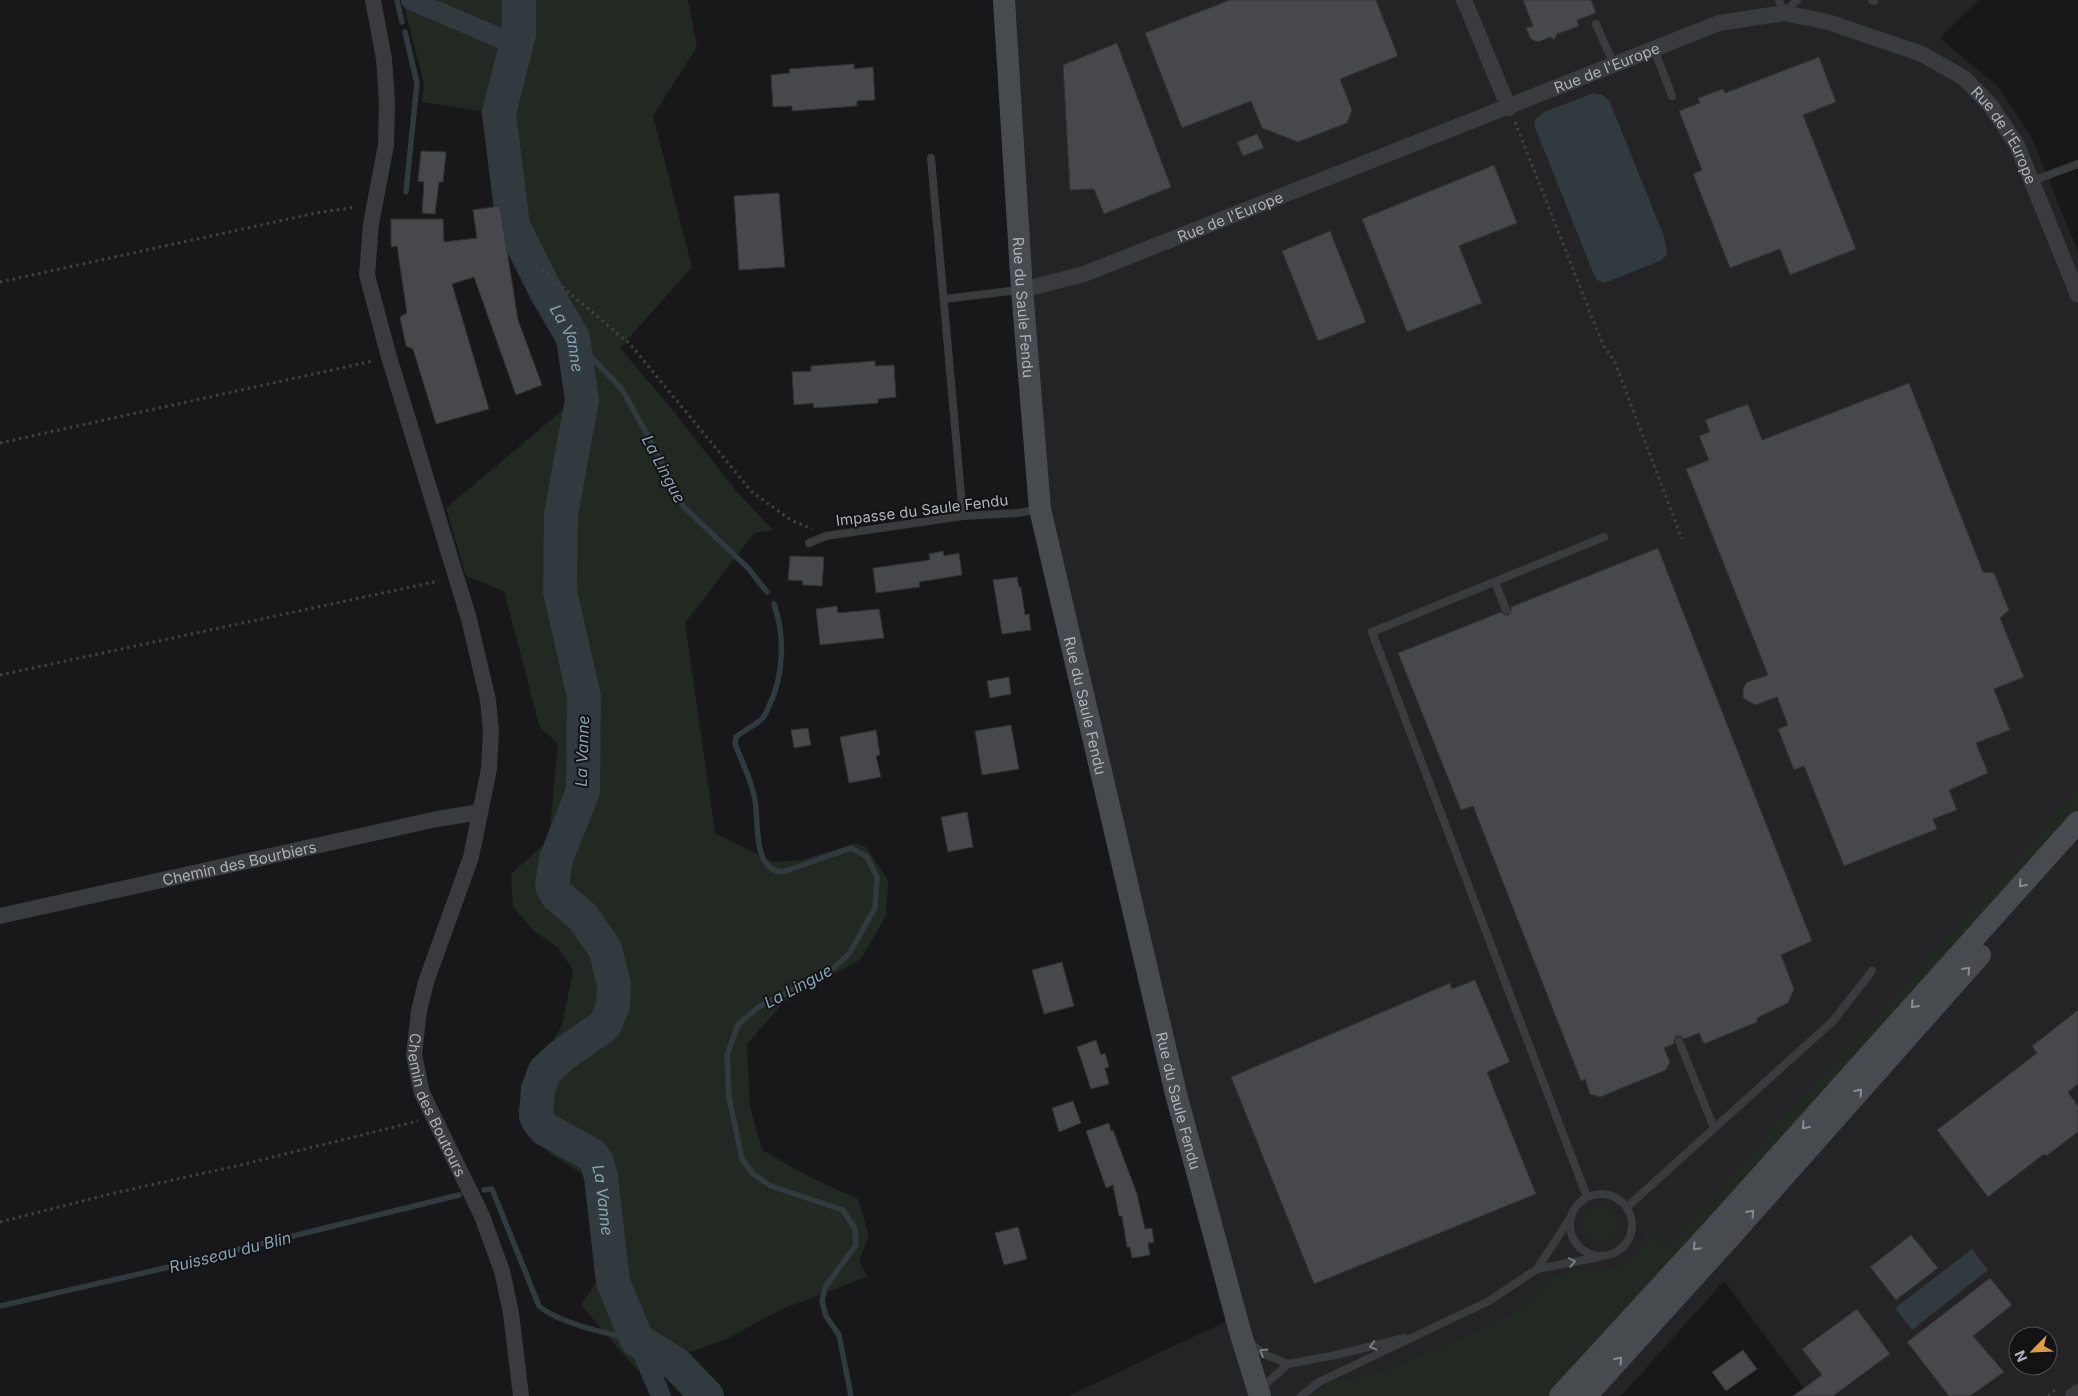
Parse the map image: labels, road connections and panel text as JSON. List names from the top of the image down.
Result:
{
  "streets": {
    "main road": ["Rue du Saule Fendu"],
    "street": ["Rue de l'Europe", "Chemin des Bourbiers", "Chemin des Boutours"],
    "lane": ["Impasse du Saule Fendu"]
  },
  "crossings": [
    ["Rue de l'Europe", "Rue du Saule Fendu"],
    ["Rue du Saule Fendu", "Impasse du Saule Fendu"],
    ["Chemin des Bourbiers", "Chemin des Boutours"]
  ],
  "water": ["La Vanne", "La Lingue", "Ruisseau du Blin"],
  "north": "bottom left"
}
